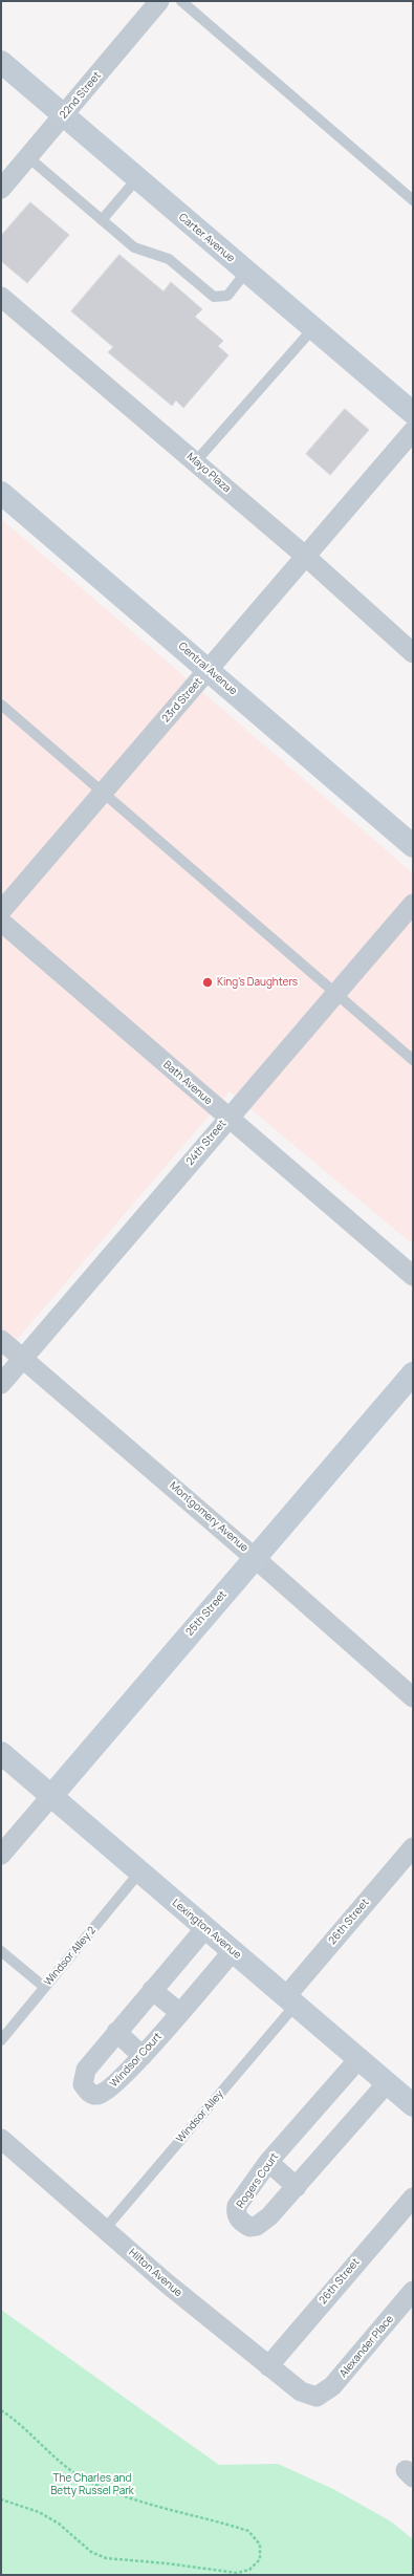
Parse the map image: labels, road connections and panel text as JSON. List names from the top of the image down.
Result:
{
  "streets": {
    "street": [
      "22nd Street",
      "Carter Avenue",
      "Mayo Plaza",
      "Central Avenue",
      "23rd Street",
      "Bath Avenue",
      "24th Street",
      "Montgomery Avenue",
      "25th Street",
      "26th Street",
      "Lexington Avenue",
      "Windsor Court",
      "Rogers Court",
      "Hilton Avenue",
      "Alexander Place"
    ],
    "lane": ["Windsor Alley 2", "Windsor Alley"]
  },
  "crossings": [
    ["22nd Street", "Carter Avenue"],
    ["Mayo Plaza", "23rd Street"],
    ["Central Avenue", "23rd Street"],
    ["Bath Avenue", "24th Street"],
    ["24th Street", "Montgomery Avenue"],
    ["Montgomery Avenue", "25th Street"],
    ["25th Street", "Lexington Avenue"],
    ["26th Street", "Lexington Avenue"],
    ["26th Street", "Windsor Alley"],
    ["26th Street", "Hilton Avenue"],
    ["Lexington Avenue", "Windsor Alley 2"],
    ["Lexington Avenue", "Windsor Court"],
    ["Lexington Avenue", "Windsor Alley"],
    ["Lexington Avenue", "Rogers Court"],
    ["Windsor Alley", "Hilton Avenue"],
    ["Hilton Avenue", "Alexander Place"]
  ],
  "parks": ["The Charles and Betty Russel Park"],
  "places": ["King's Daughters"]
}
